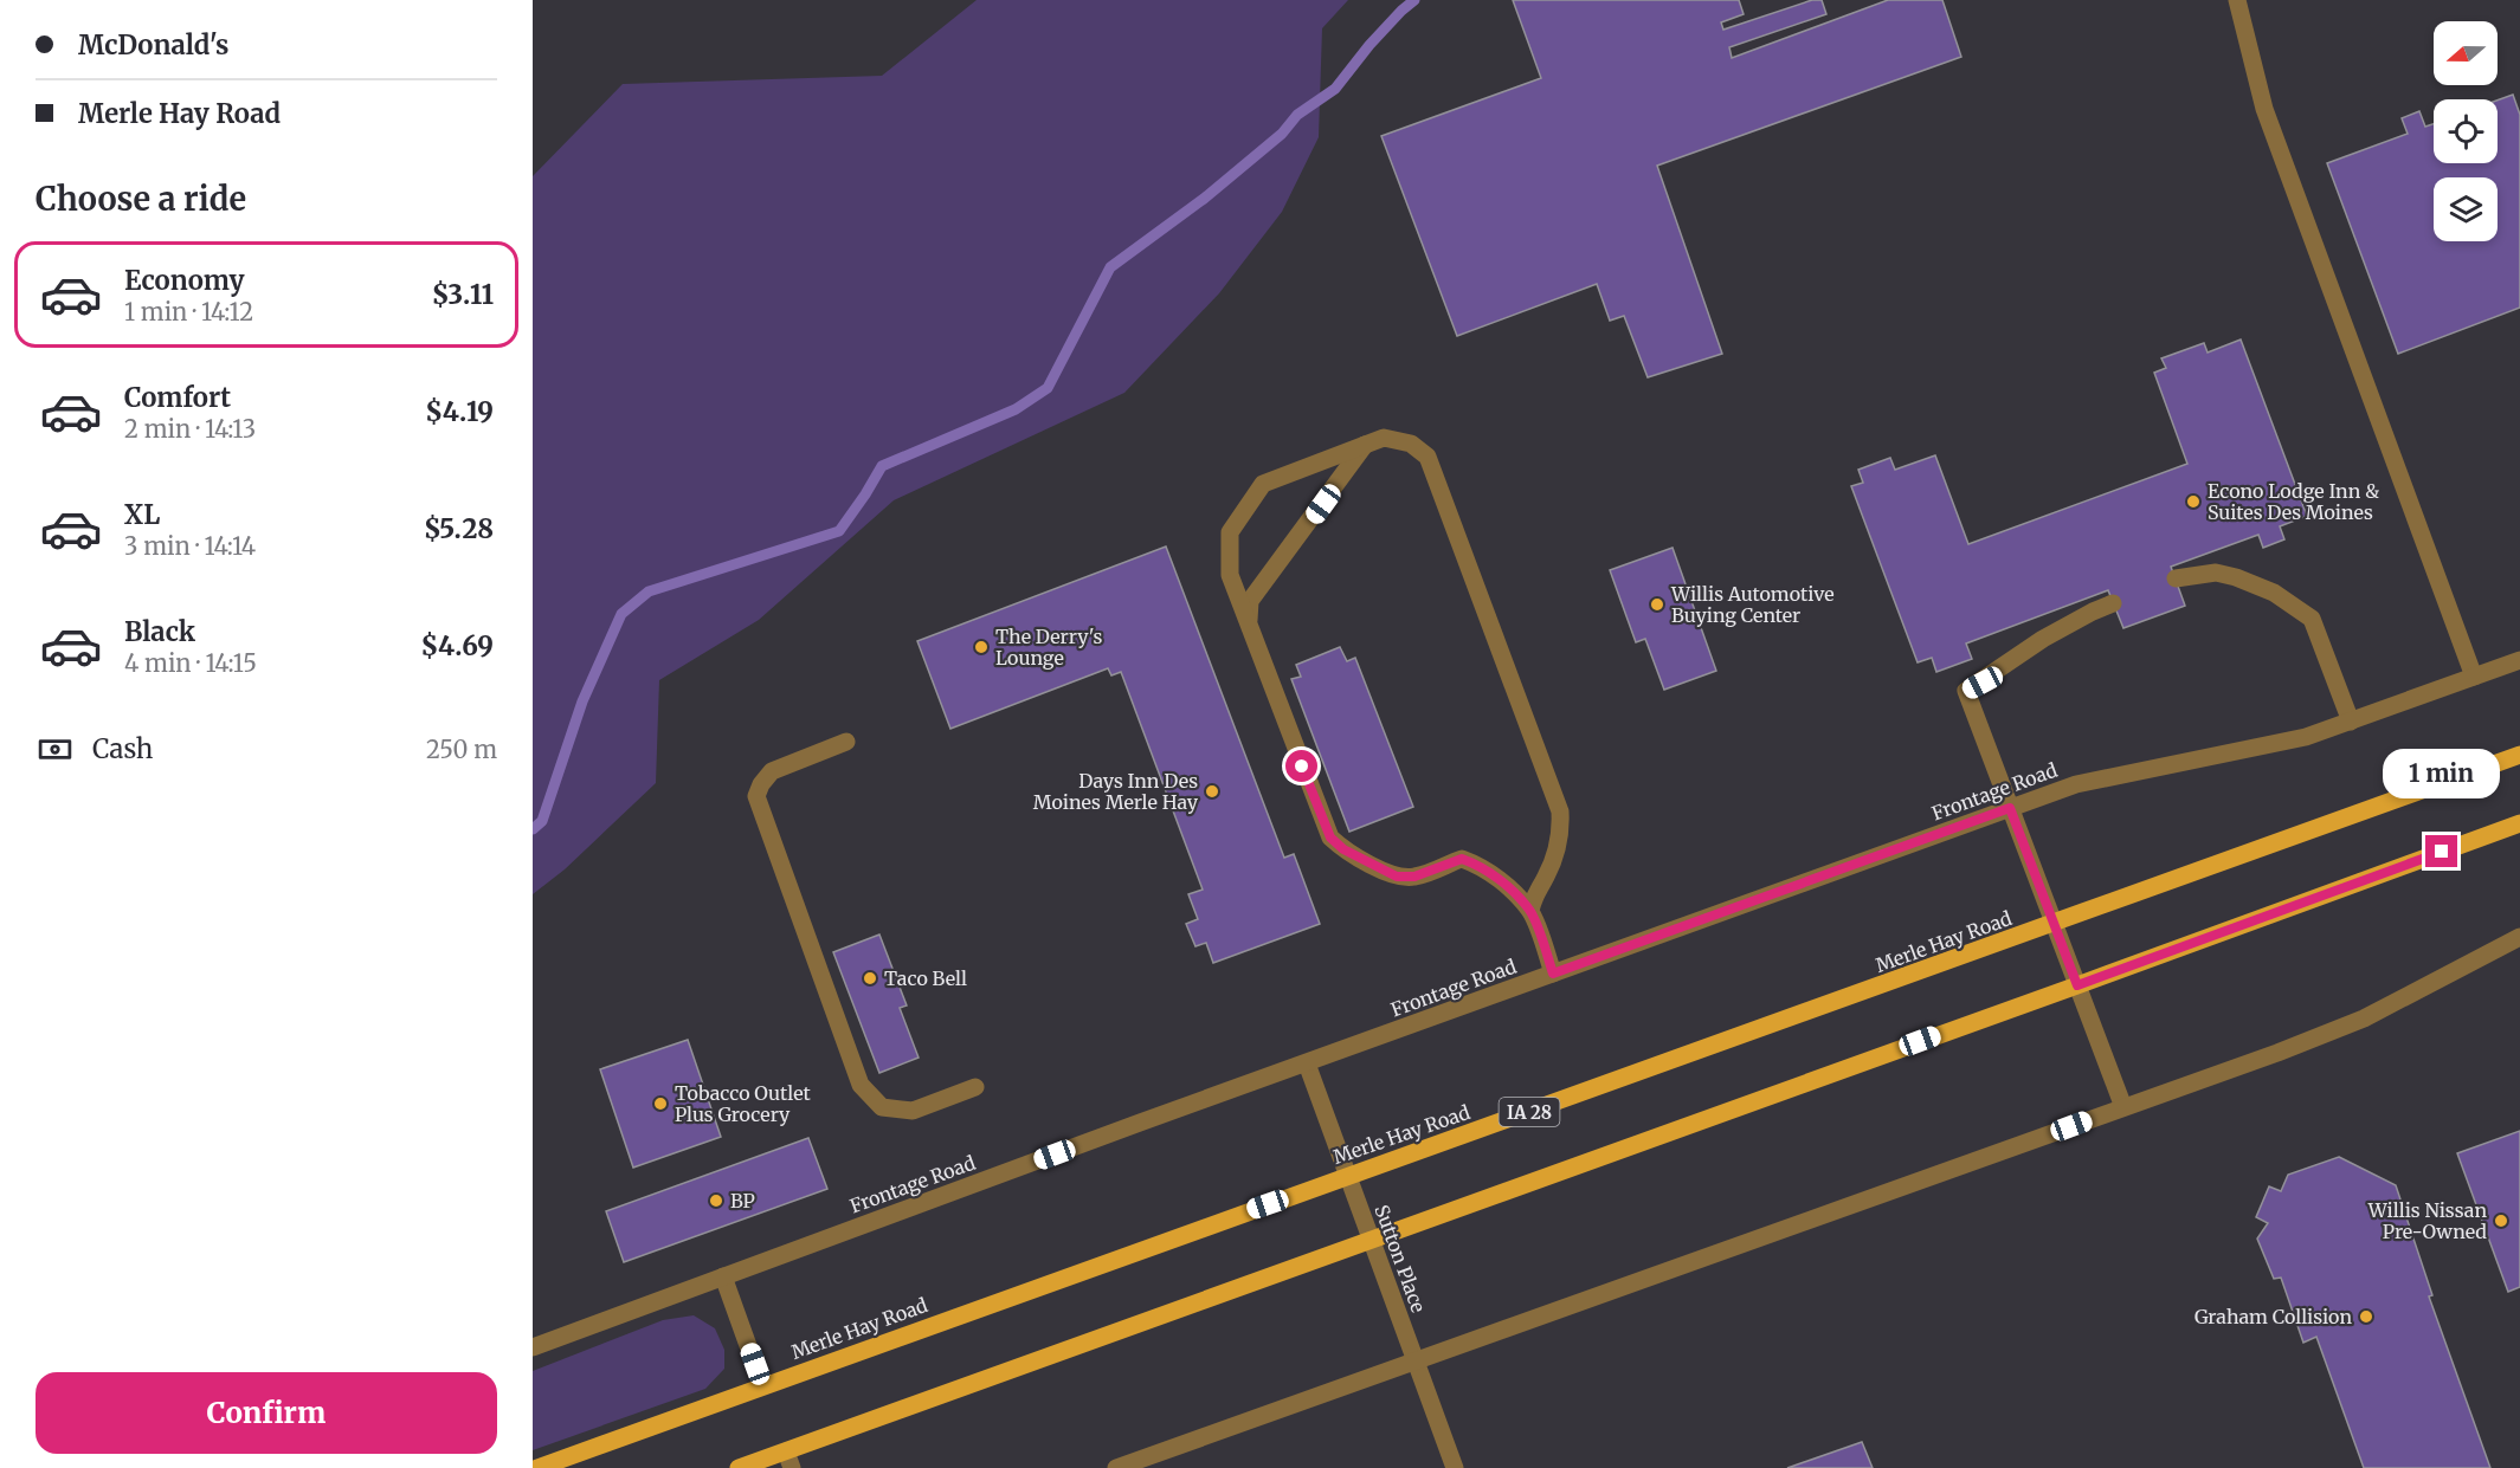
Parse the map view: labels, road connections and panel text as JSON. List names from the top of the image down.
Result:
{
  "streets": {
    "main road": ["Merle Hay Road", "IA 28"],
    "street": ["Frontage Road", "Sutton Place"]
  },
  "crossings": [
    ["Frontage Road", "Sutton Place"],
    ["Merle Hay Road", "Sutton Place"]
  ],
  "places": [
    "Econo Lodge Inn & Suites Des Moines",
    "Willis Automotive Buying Center",
    "The Derry's Lounge",
    "Days Inn Des Moines Merle Hay",
    "Taco Bell",
    "Tobacco Outlet Plus Grocery",
    "BP",
    "Willis Nissan Pre-Owned",
    "Graham Collision"
  ],
  "north": "left",
  "page": {
    "banner": ["McDonald's", "Merle Hay Road"],
    "heading": "Choose a ride",
    "list": [
      {
        "name": "Economy",
        "note": "1 min · 14:12",
        "value": "$3.11"
      },
      {
        "name": "Comfort",
        "note": "2 min · 14:13",
        "value": "$4.19"
      },
      {
        "name": "XL",
        "note": "3 min · 14:14",
        "value": "$5.28"
      },
      {
        "name": "Black",
        "note": "4 min · 14:15",
        "value": "$4.69"
      }
    ],
    "pay": ["Cash", "250 m"],
    "bubble": "1 min",
    "buttons": "Confirm"
  }
}
